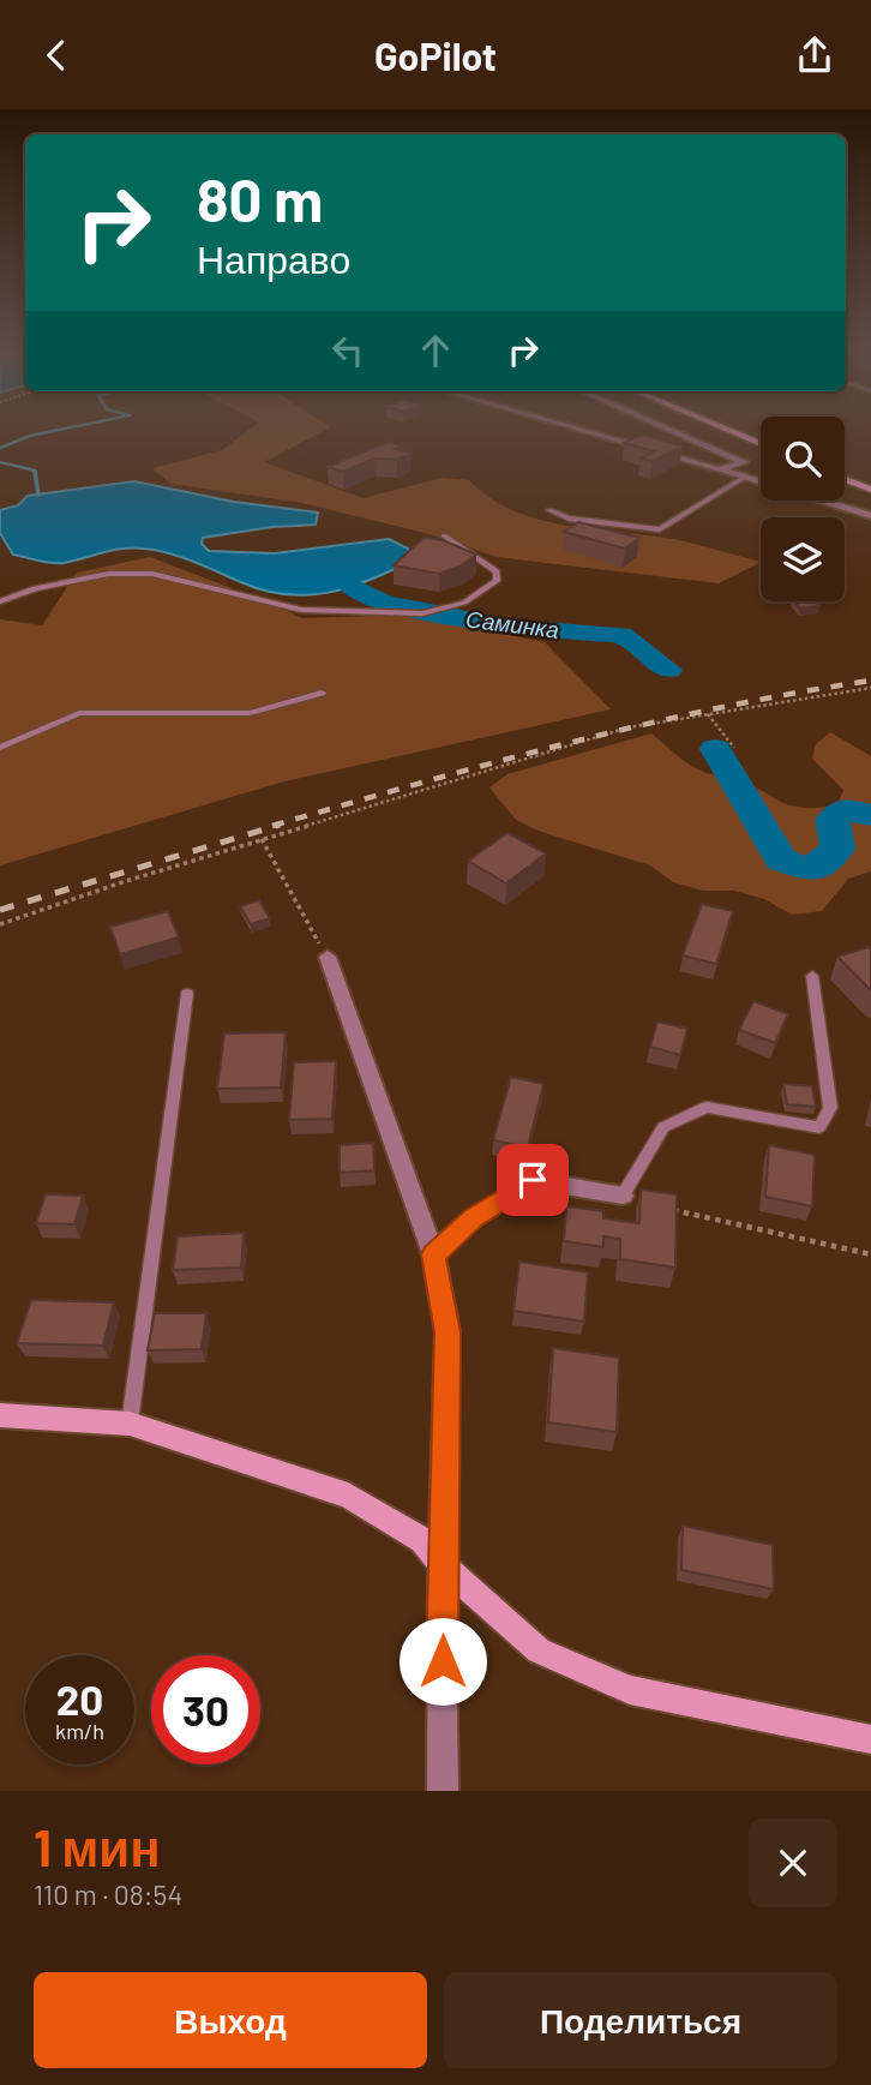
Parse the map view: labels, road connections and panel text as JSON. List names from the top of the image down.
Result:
{
  "water": ["Саминка"],
  "page": {
    "header": "GoPilot",
    "turn": ["80 m", "Направо"],
    "speed": "20 km/h",
    "limit": "30",
    "heading": ["1 мин", "110 m · 08:54"],
    "buttons": ["Выход", "Поделиться"]
  }
}
